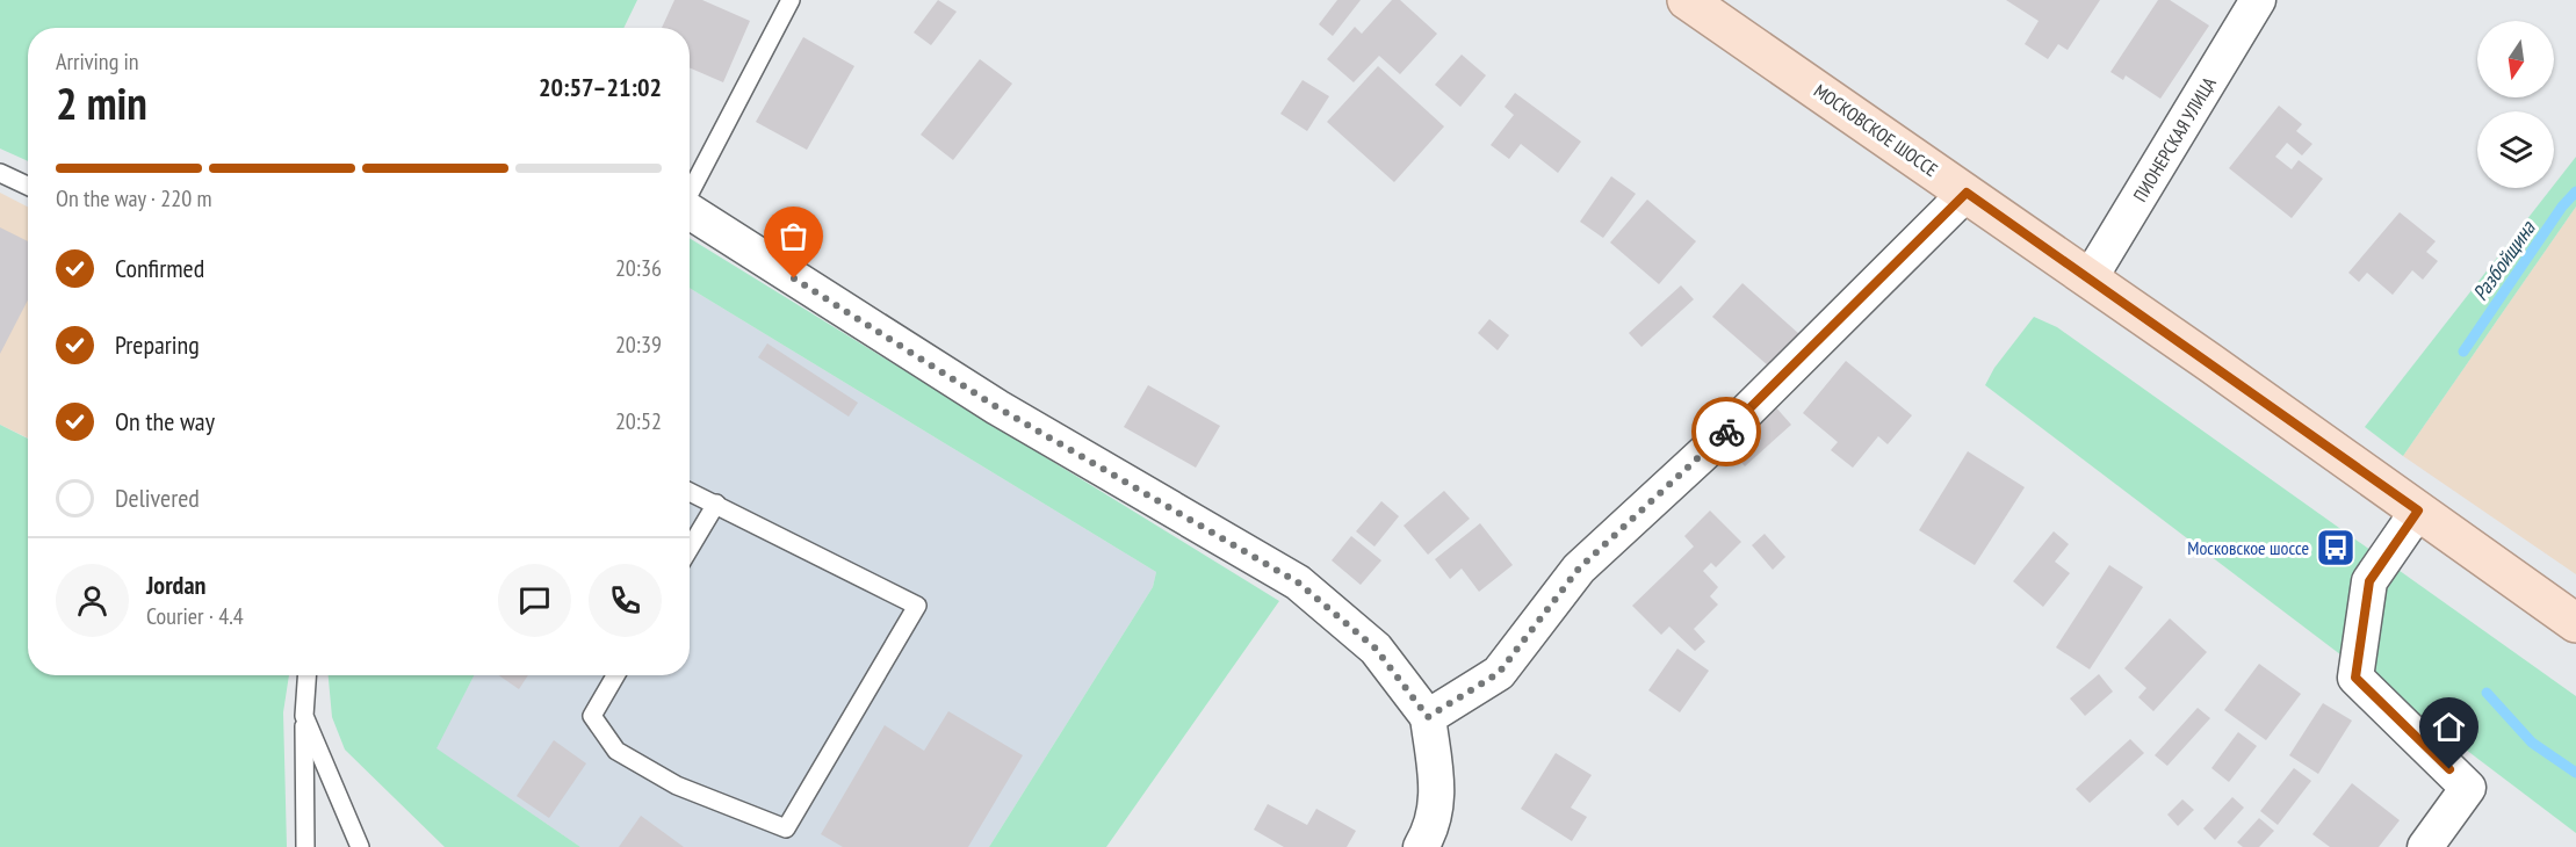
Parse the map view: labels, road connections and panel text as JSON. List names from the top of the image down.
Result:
{
  "streets": {
    "main road": ["МОСКОВСКОЕ ШОССЕ"],
    "street": ["ПИОНЕРСКАЯ УЛИЦА"]
  },
  "crossings": [
    ["МОСКОВСКОЕ ШОССЕ", "ПИОНЕРСКАЯ УЛИЦА"]
  ],
  "water": ["Разбойщина"],
  "places": {
    "bus stop": ["Московское шоссе"]
  },
  "north": "bottom",
  "page": {
    "heading": ["2 min", "Arriving in", "20:57–21:02"],
    "panel": ["Jordan", "Courier · 4.4"],
    "bar": "On the way · 220 m",
    "list": [
      ["Confirmed", "20:36"],
      ["Preparing", "20:39"],
      ["On the way", "20:52"],
      "Delivered"
    ]
  }
}
